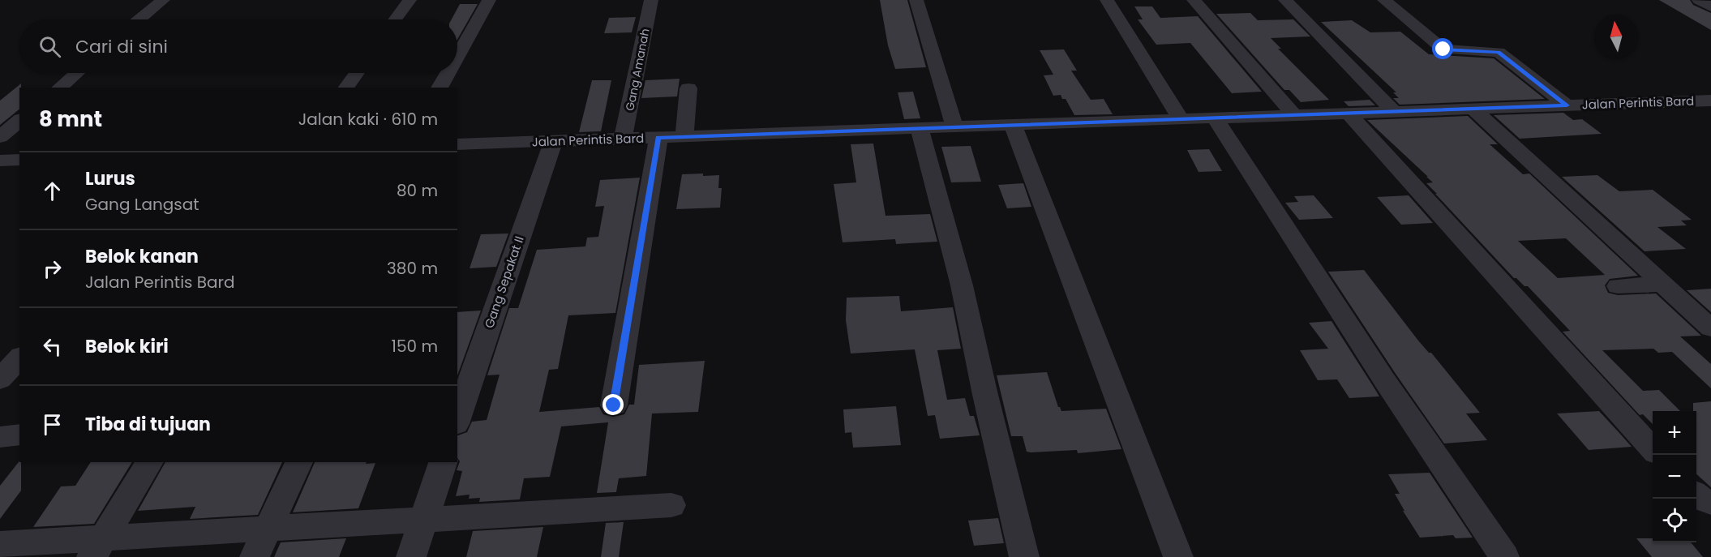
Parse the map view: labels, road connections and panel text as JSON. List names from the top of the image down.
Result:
{
  "streets": {
    "street": ["Gang Amanah", "Jalan Perintis Bard", "Gang Sepakat II"]
  },
  "crossings": [
    ["Gang Amanah", "Jalan Perintis Bard"],
    ["Jalan Perintis Bard", "Gang Sepakat II"]
  ],
  "north": "top",
  "page": {
    "search": "Cari di sini",
    "heading": ["8 mnt", "Jalan kaki · 610 m"],
    "list": [
      ["Lurus", "Gang Langsat", "80 m"],
      ["Belok kanan", "Jalan Perintis Bard", "380 m"],
      ["Belok kiri", "150 m"],
      "Tiba di tujuan"
    ],
    "map_buttons": ["+", "−"]
  }
}
